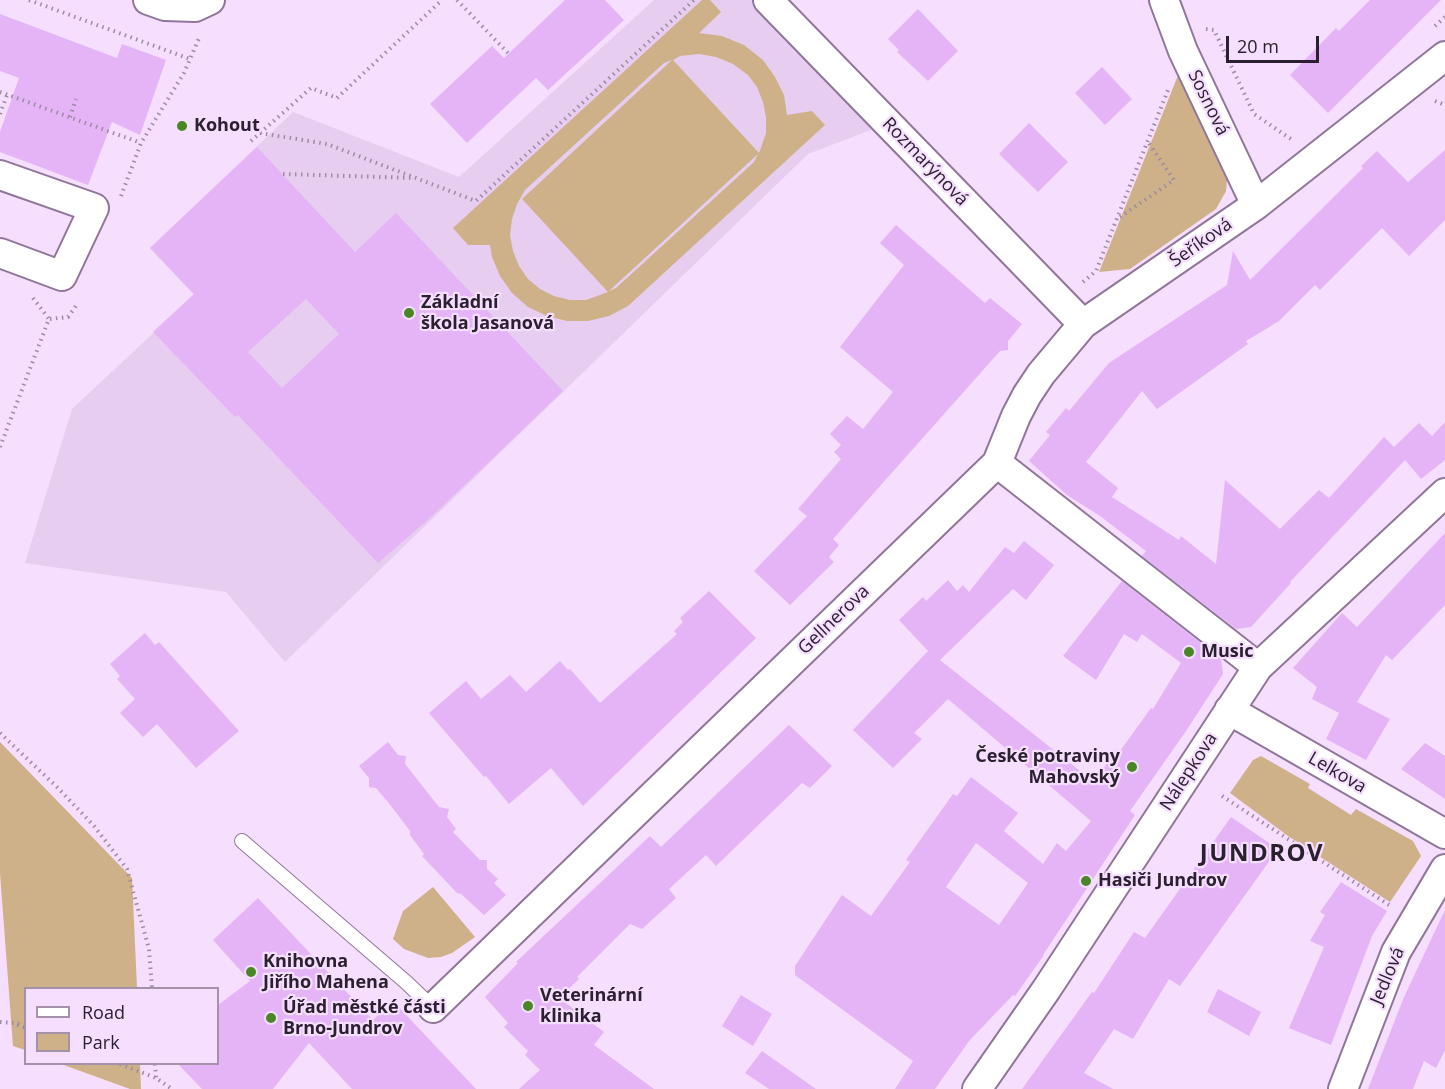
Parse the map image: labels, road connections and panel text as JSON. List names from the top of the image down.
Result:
{
  "streets": {
    "street": [
      "Sosnová",
      "Rozmarýnová",
      "Šeříková",
      "Gellnerova",
      "Nálepkova",
      "Lelkova",
      "Jedlová"
    ]
  },
  "crossings": [
    ["Sosnová", "Šeříková"],
    ["Rozmarýnová", "Šeříková"],
    ["Šeříková", "Gellnerova"],
    ["Nálepkova", "Lelkova"]
  ],
  "districts": ["JUNDROV"],
  "places": [
    "Kohout",
    "Základní škola Jasanová",
    "Music",
    "České potraviny Mahovský",
    "Hasiči Jundrov",
    "Knihovna Jiřího Mahena",
    "Veterinární klinika",
    "Úřad městké části Brno-Jundrov"
  ],
  "legend": ["Road", "Park"],
  "scale_bar": "20 m"
}
